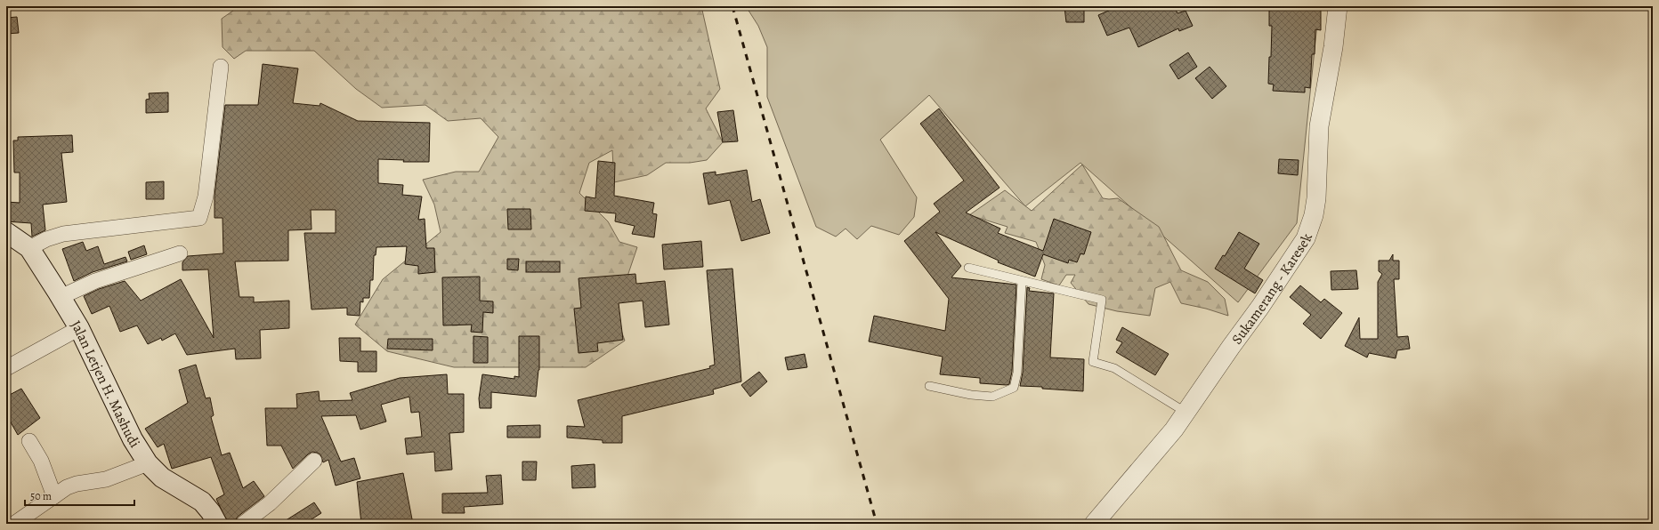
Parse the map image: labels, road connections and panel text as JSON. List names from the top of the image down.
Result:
{
  "streets": {
    "main road": ["Jalan Letjen H. Mashudi"],
    "street": ["Sukamerang - Karesek"]
  },
  "scale_bar": "50 m"
}
